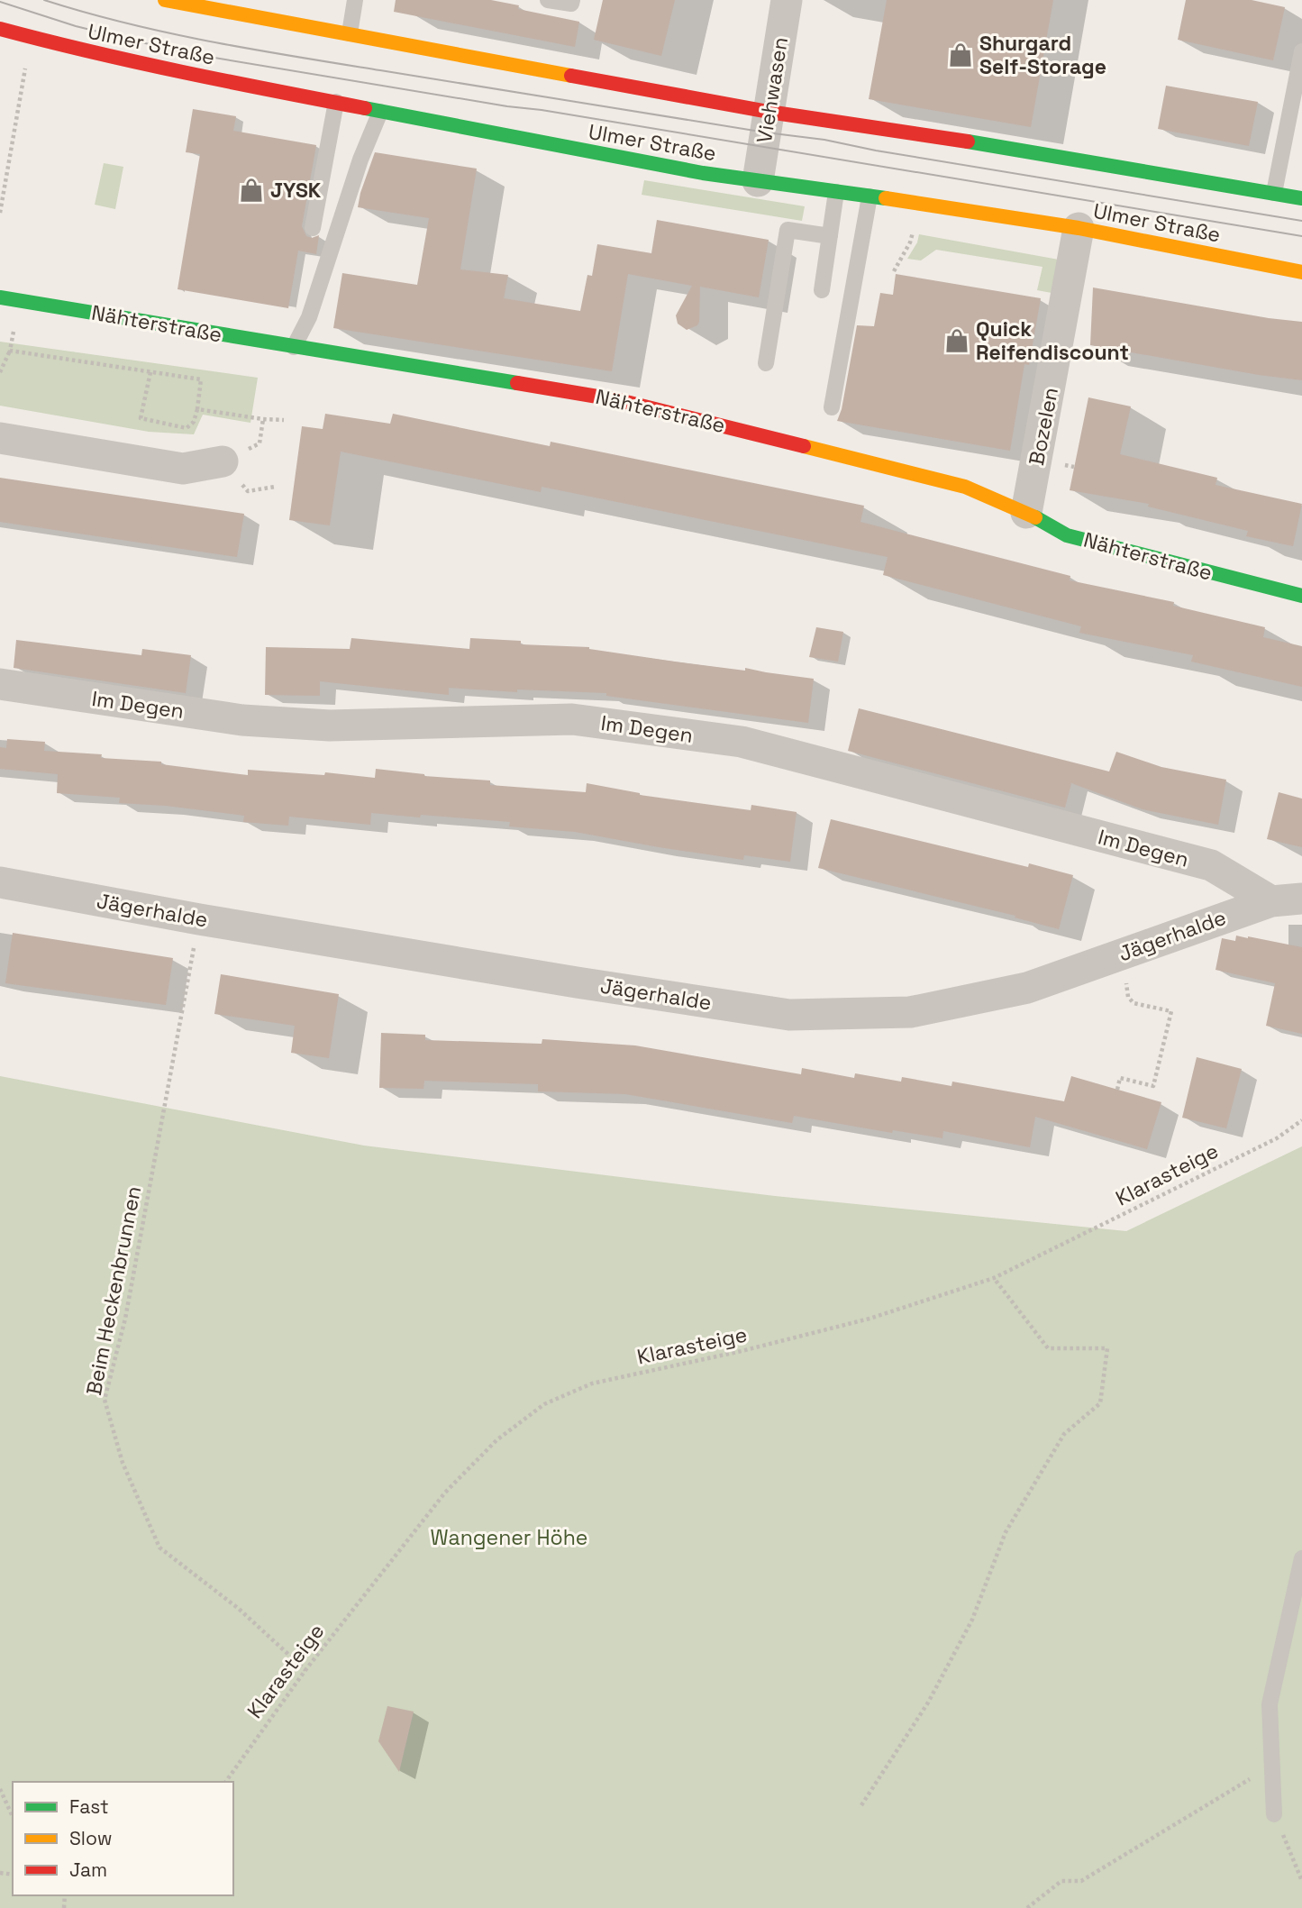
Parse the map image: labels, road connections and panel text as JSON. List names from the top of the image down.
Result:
{
  "streets": {
    "street": [
      "Ulmer Straße",
      "Viehwasen",
      "Nähterstraße",
      "Bozelen",
      "Im Degen",
      "Jägerhalde"
    ],
    "path": ["Klarasteige", "Beim Heckenbrunnen"]
  },
  "crossings": [
    ["Ulmer Straße", "Viehwasen"],
    ["Ulmer Straße", "Bozelen"],
    ["Nähterstraße", "Bozelen"],
    ["Im Degen", "Jägerhalde"],
    ["Jägerhalde", "Beim Heckenbrunnen"],
    ["Klarasteige", "Beim Heckenbrunnen"]
  ],
  "parks": ["Wangener Höhe"],
  "places": {
    "shop": ["Shurgard Self-Storage", "JYSK", "Quick Reifendiscount"]
  },
  "legend": ["Fast", "Slow", "Jam"]
}
